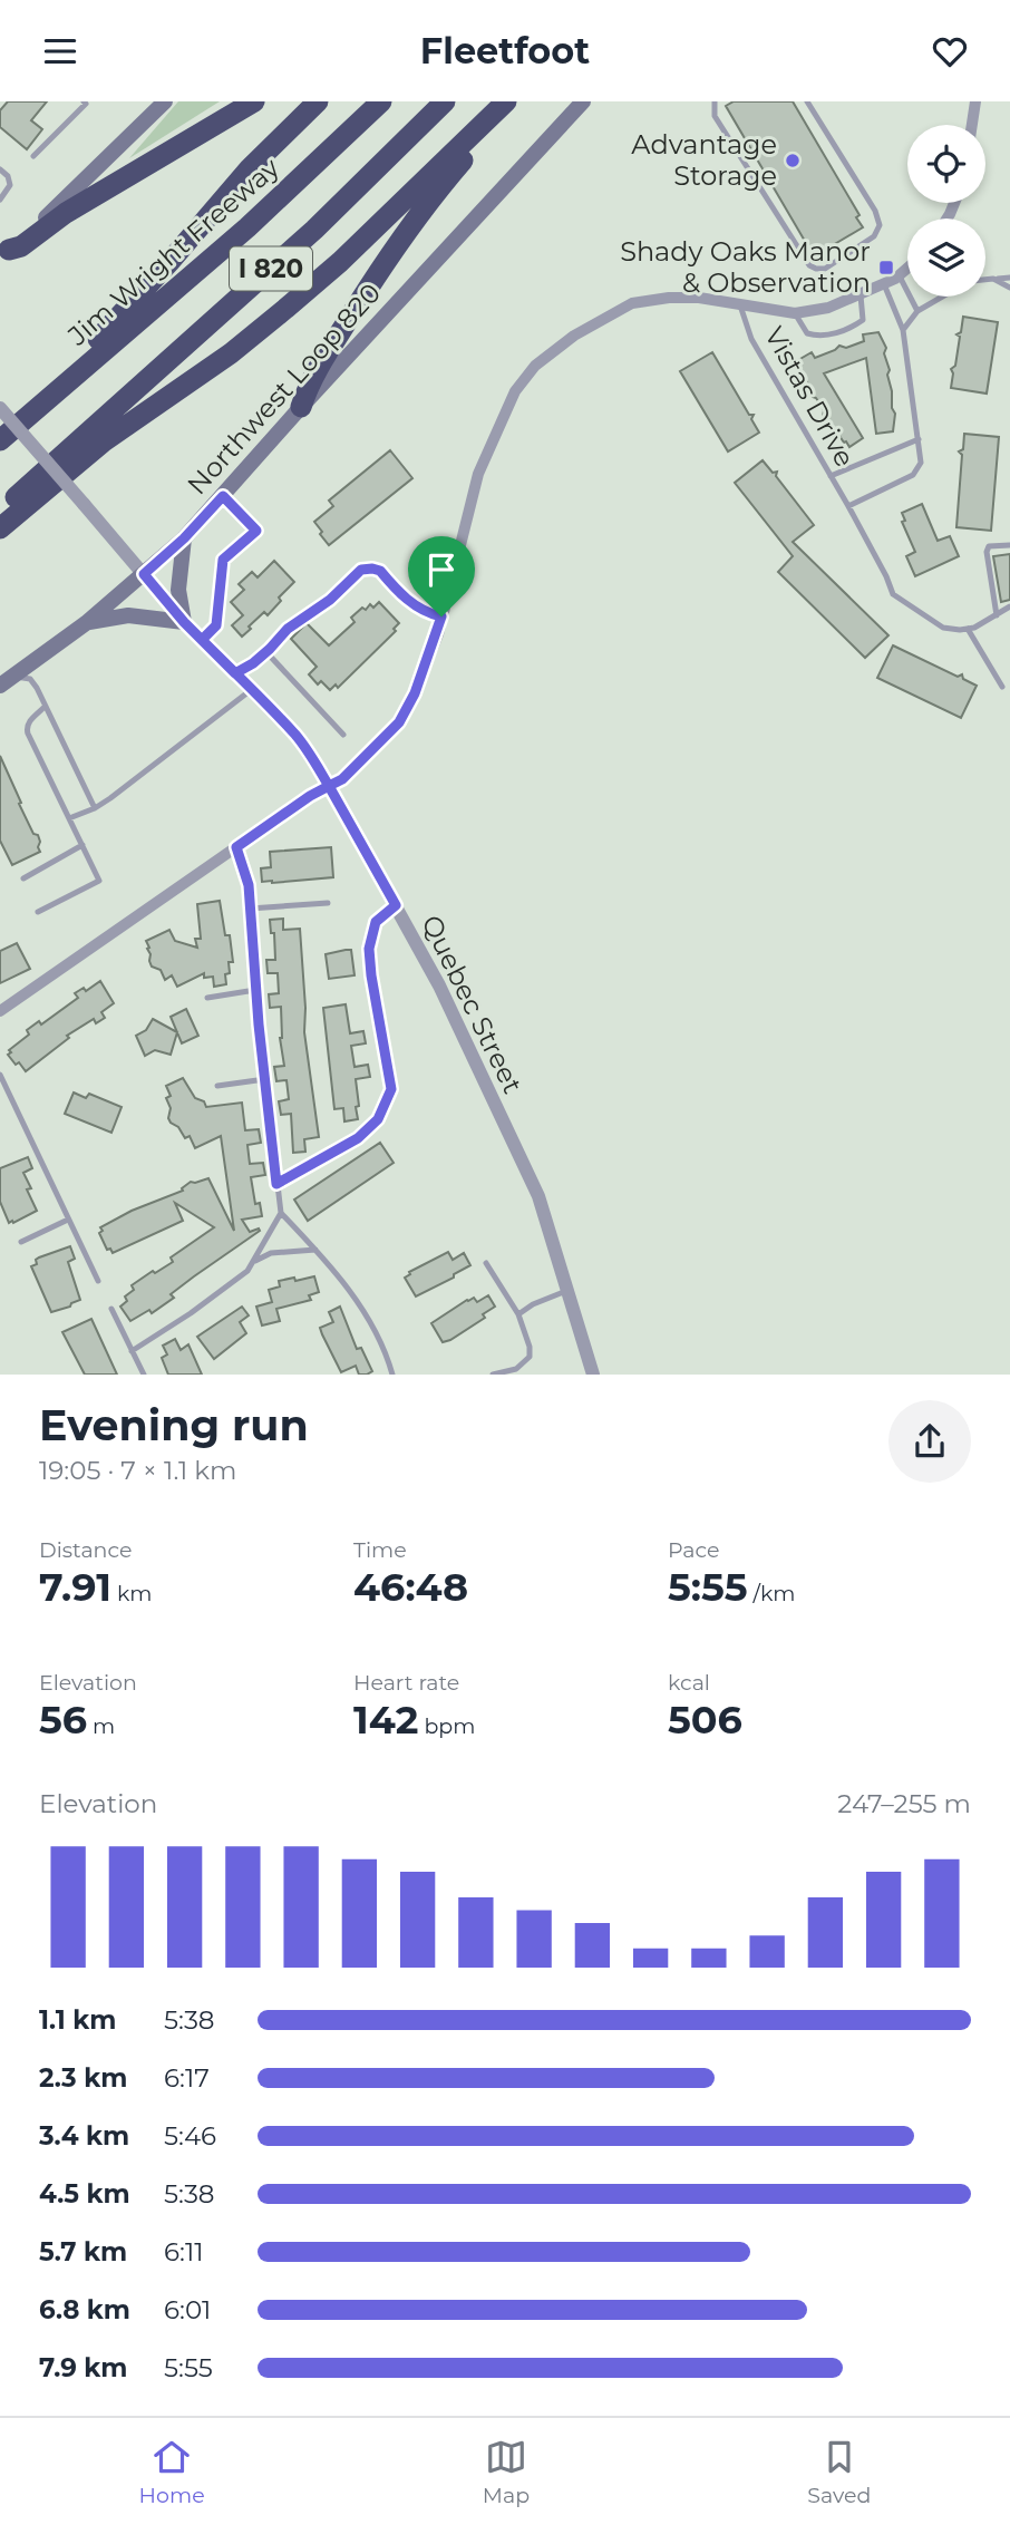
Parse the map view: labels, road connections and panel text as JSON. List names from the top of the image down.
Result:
{
  "streets": {
    "highway": ["Jim Wright Freeway", "I 820"],
    "main road": ["Northwest Loop 820"],
    "street": ["Quebec Street"],
    "lane": ["Vistas Drive"]
  },
  "crossings": [
    ["Northwest Loop 820", "Quebec Street"]
  ],
  "places": {
    "other": ["Advantage Storage"],
    "transit": ["Shady Oaks Manor & Observation"]
  },
  "page": {
    "header": "Fleetfoot",
    "heading": ["Evening run", "19:05 · 7 × 1.1 km"],
    "stats": [
      ["Distance", "7.91 km"],
      ["Time", "46:48"],
      ["Pace", "5:55 /km"],
      ["Elevation", "56 m"],
      ["Heart rate", "142 bpm"],
      ["kcal", "506"]
    ],
    "chart": ["Elevation", "247–255 m"],
    "list": [
      {
        "name": "1.1 km",
        "note": "5:38"
      },
      {
        "name": "2.3 km",
        "note": "6:17"
      },
      {
        "name": "3.4 km",
        "note": "5:46"
      },
      {
        "name": "4.5 km",
        "note": "5:38"
      },
      {
        "name": "5.7 km",
        "note": "6:11"
      },
      {
        "name": "6.8 km",
        "note": "6:01"
      },
      {
        "name": "7.9 km",
        "note": "5:55"
      }
    ],
    "tabs": ["Home", "Map", "Saved"]
  }
}
